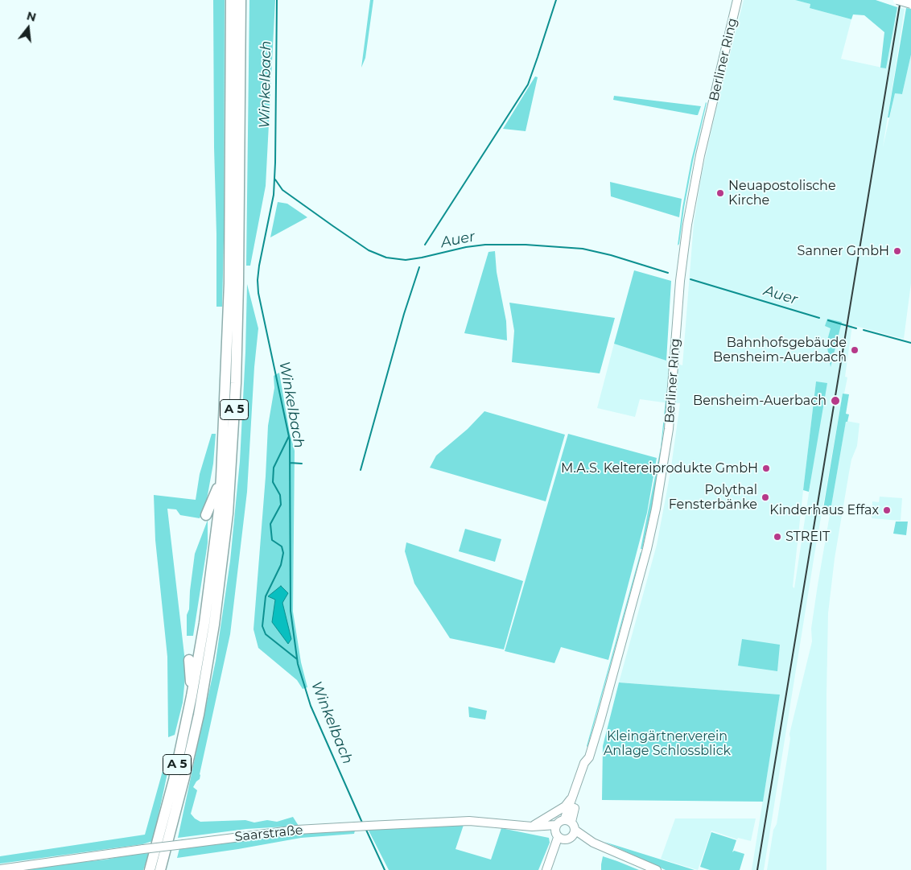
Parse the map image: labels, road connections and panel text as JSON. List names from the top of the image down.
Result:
{
  "streets": {
    "highway": ["A 5"],
    "street": ["Berliner Ring", "Saarstraße"]
  },
  "water": ["Winkelbach", "Auer"],
  "parks": ["Kleingärtnerverein Anlage Schlossblick"],
  "places": [
    "Neuapostolische Kirche",
    "Sanner GmbH",
    "Bahnhofsgebäude Bensheim-Auerbach",
    "Bensheim-Auerbach",
    "M.A.S. Keltereiprodukte GmbH",
    "Polythal Fensterbänke",
    "Kinderhaus Effax",
    "STREIT"
  ],
  "north": "top"
}
